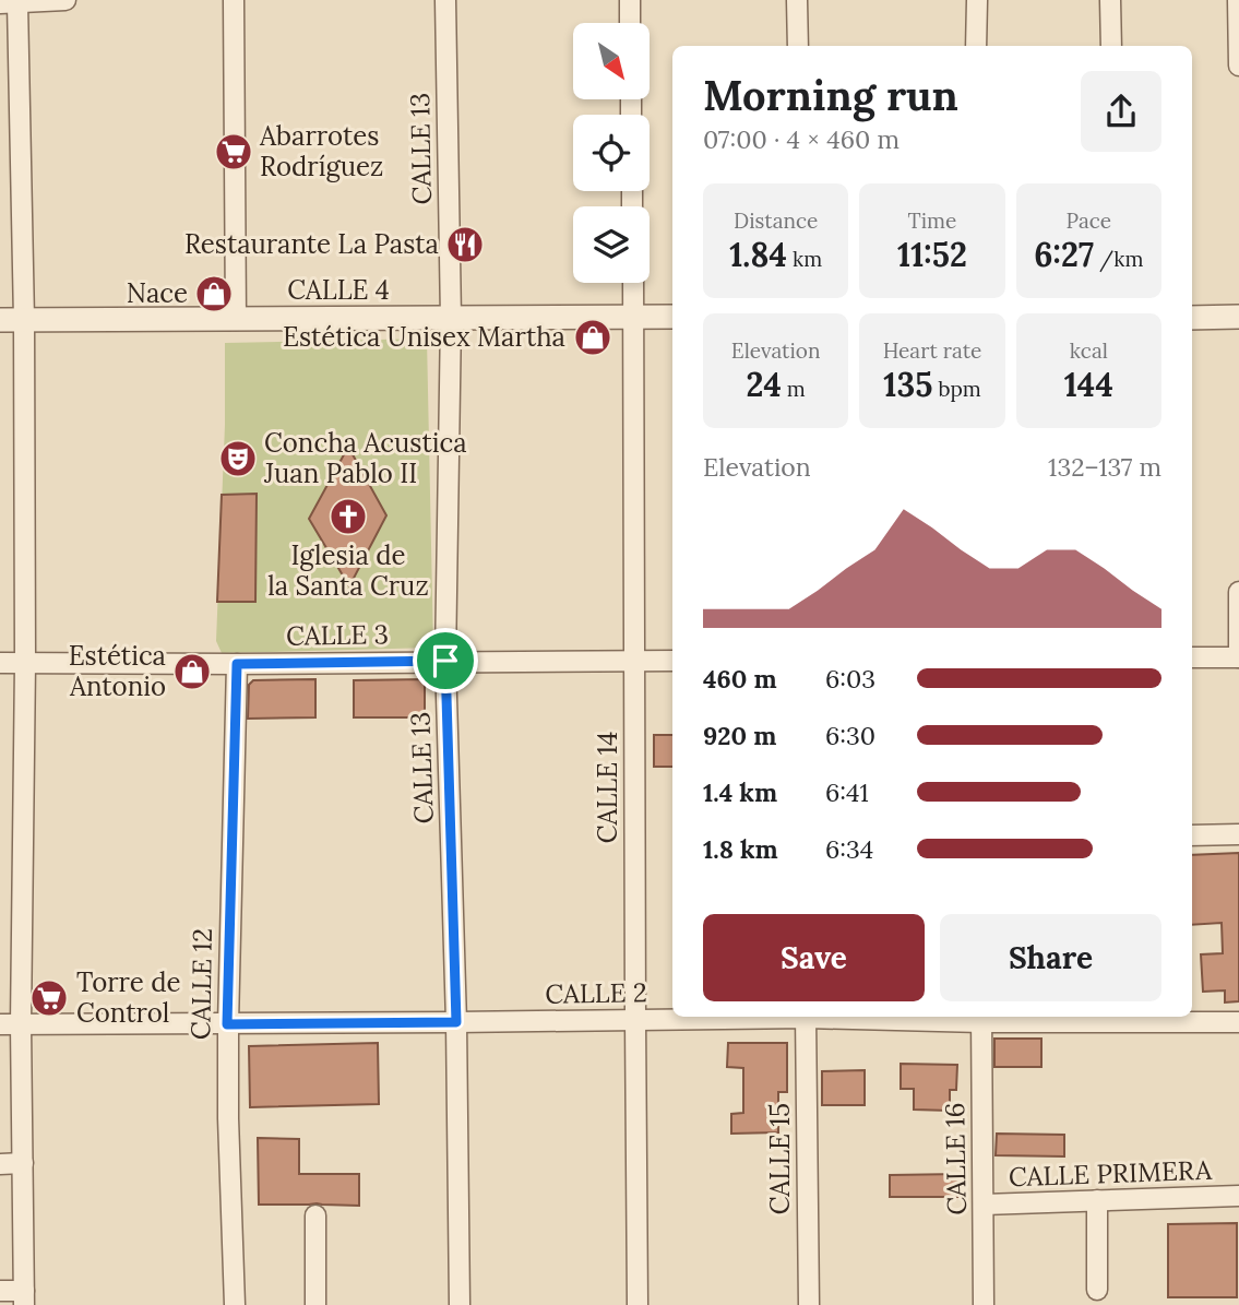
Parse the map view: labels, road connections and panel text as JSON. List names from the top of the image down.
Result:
{
  "streets": {
    "street": [
      "CALLE 13",
      "CALLE 4",
      "CALLE 3",
      "CALLE 14",
      "CALLE 12",
      "CALLE 2",
      "CALLE 15",
      "CALLE 16",
      "CALLE PRIMERA"
    ]
  },
  "crossings": [
    ["CALLE 13", "CALLE 4"],
    ["CALLE 13", "CALLE 3"],
    ["CALLE 13", "CALLE 2"],
    ["CALLE 4", "CALLE 14"],
    ["CALLE 3", "CALLE 14"],
    ["CALLE 3", "CALLE 12"],
    ["CALLE 14", "CALLE 2"],
    ["CALLE 12", "CALLE 2"],
    ["CALLE 2", "CALLE 16"],
    ["CALLE 16", "CALLE PRIMERA"]
  ],
  "places": {
    "supermarket": ["Abarrotes Rodríguez", "Torre de Control"],
    "restaurant": ["Restaurante La Pasta"],
    "shop": ["Nace", "Estética Unisex Martha", "Estética Antonio"],
    "theatre": ["Concha Acustica Juan Pablo II"],
    "church": ["Iglesia de la Santa Cruz"]
  },
  "north": "bottom right",
  "page": {
    "heading": ["Morning run", "07:00 · 4 × 460 m"],
    "stats": [
      ["Distance", "1.84 km"],
      ["Time", "11:52"],
      ["Pace", "6:27 /km"],
      ["Elevation", "24 m"],
      ["Heart rate", "135 bpm"],
      ["kcal", "144"]
    ],
    "chart": ["Elevation", "132–137 m"],
    "list": [
      {
        "name": "460 m",
        "note": "6:03"
      },
      {
        "name": "920 m",
        "note": "6:30"
      },
      {
        "name": "1.4 km",
        "note": "6:41"
      },
      {
        "name": "1.8 km",
        "note": "6:34"
      }
    ],
    "buttons": ["Save", "Share"]
  }
}
